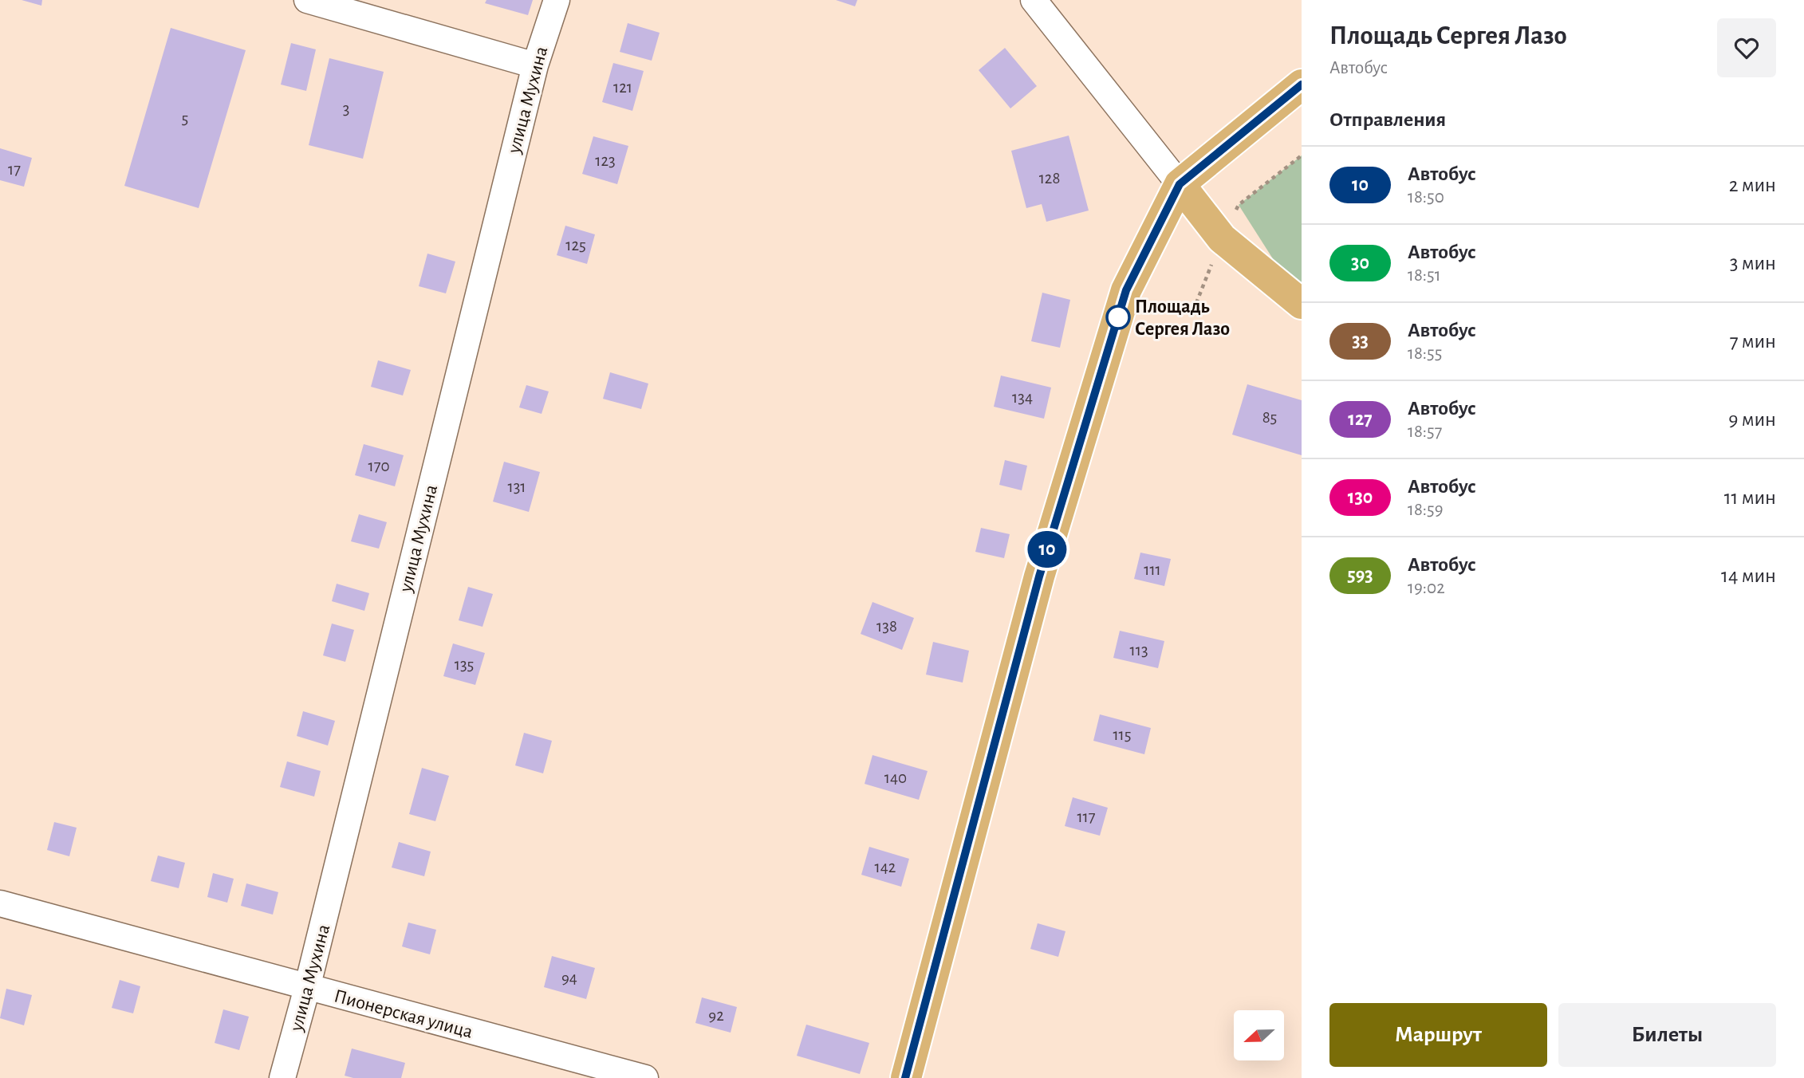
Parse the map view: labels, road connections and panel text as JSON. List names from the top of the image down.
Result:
{
  "streets": {
    "street": ["улица Мухина", "Пионерская улица"]
  },
  "crossings": [
    ["улица Мухина", "Пионерская улица"]
  ],
  "places": ["Площадь Сергея Лазо"],
  "lines": ["bus line 10"],
  "house_numbers": [
    "121",
    "3",
    "5",
    "123",
    "17",
    "128",
    "125",
    "134",
    "85",
    "170",
    "131",
    "111",
    "138",
    "113",
    "135",
    "115",
    "140",
    "117",
    "142",
    "94",
    "92"
  ],
  "north": "left",
  "page": {
    "on_map": "10",
    "heading": [
      ["Площадь Сергея Лазо", "Автобус"],
      "Отправления"
    ],
    "list": [
      {
        "mark": "10",
        "name": "Автобус",
        "note": "18:50",
        "value": "2 мин"
      },
      {
        "mark": "30",
        "name": "Автобус",
        "note": "18:51",
        "value": "3 мин"
      },
      {
        "mark": "33",
        "name": "Автобус",
        "note": "18:55",
        "value": "7 мин"
      },
      {
        "mark": "127",
        "name": "Автобус",
        "note": "18:57",
        "value": "9 мин"
      },
      {
        "mark": "130",
        "name": "Автобус",
        "note": "18:59",
        "value": "11 мин"
      },
      {
        "mark": "593",
        "name": "Автобус",
        "note": "19:02",
        "value": "14 мин"
      }
    ],
    "buttons": ["Маршрут", "Билеты"]
  }
}
